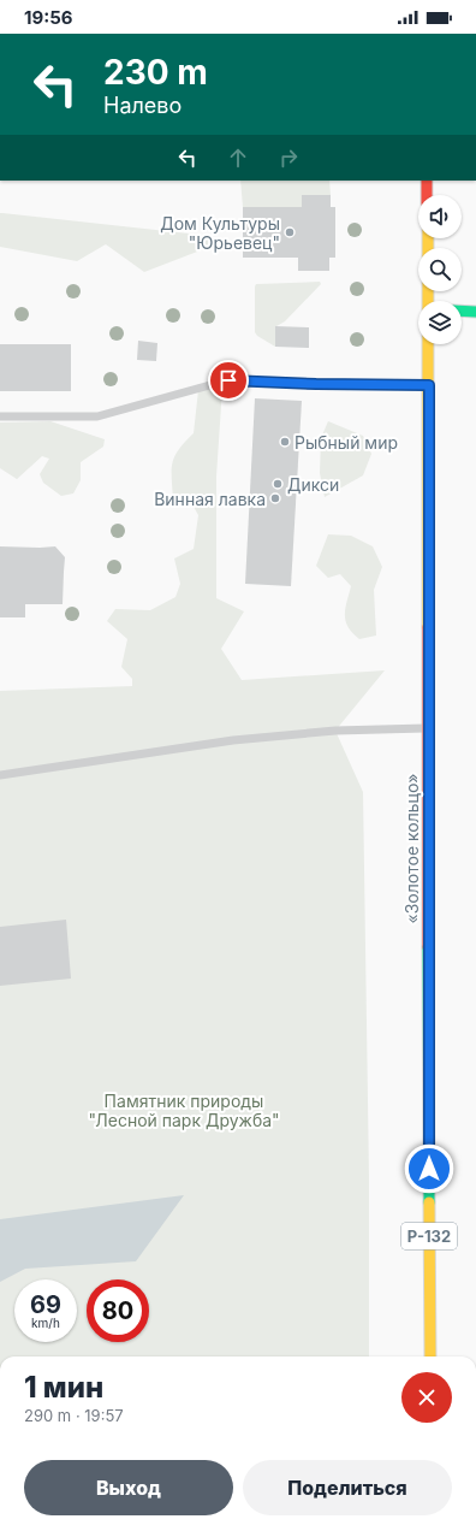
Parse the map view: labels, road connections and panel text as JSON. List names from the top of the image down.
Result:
{
  "streets": {
    "main road": ["«Золотое кольцо»", "Р-132"]
  },
  "parks": ["Памятник природы \"Лесной парк Дружба\""],
  "places": [
    "Дом Культуры \"Юрьевец\"",
    "Рыбный мир",
    "Дикси",
    "Винная лавка"
  ],
  "page": {
    "status": "19:56",
    "turn": ["230 m", "Налево"],
    "speed": "69 km/h",
    "limit": "80",
    "heading": ["1 мин", "290 m · 19:57"],
    "buttons": ["Выход", "Поделиться"]
  }
}
